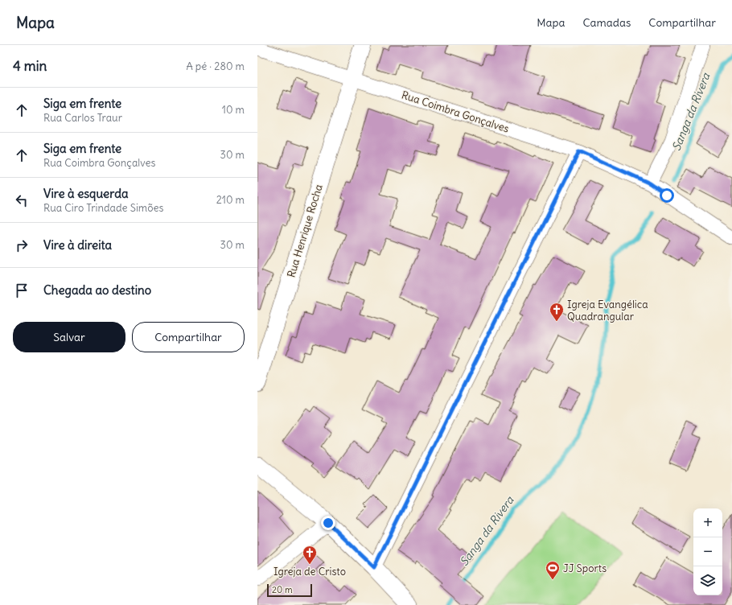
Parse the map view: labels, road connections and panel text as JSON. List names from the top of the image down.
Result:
{
  "streets": {
    "street": ["Rua Coimbra Gonçalves", "Rua Henrique Rocha"]
  },
  "crossings": [
    ["Rua Coimbra Gonçalves", "Rua Henrique Rocha"]
  ],
  "water": ["Sanga da Rivera"],
  "places": {
    "church": ["Igreja Evangélica Quadrangular", "Igreja de Cristo"],
    "sports": ["JJ Sports"]
  },
  "scale_bar": "20 m",
  "page": {
    "header": "Mapa",
    "nav": ["Mapa", "Camadas", "Compartilhar"],
    "heading": ["4 min", "A pé · 280 m"],
    "list": [
      ["Siga em frente", "Rua Carlos Traur", "10 m"],
      ["Siga em frente", "Rua Coimbra Gonçalves", "30 m"],
      ["Vire à esquerda", "Rua Ciro Trindade Simões", "210 m"],
      ["Vire à direita", "30 m"],
      "Chegada ao destino"
    ],
    "buttons": ["Salvar", "Compartilhar"],
    "map_buttons": ["+", "−"],
    "scale": "20 m"
  }
}
